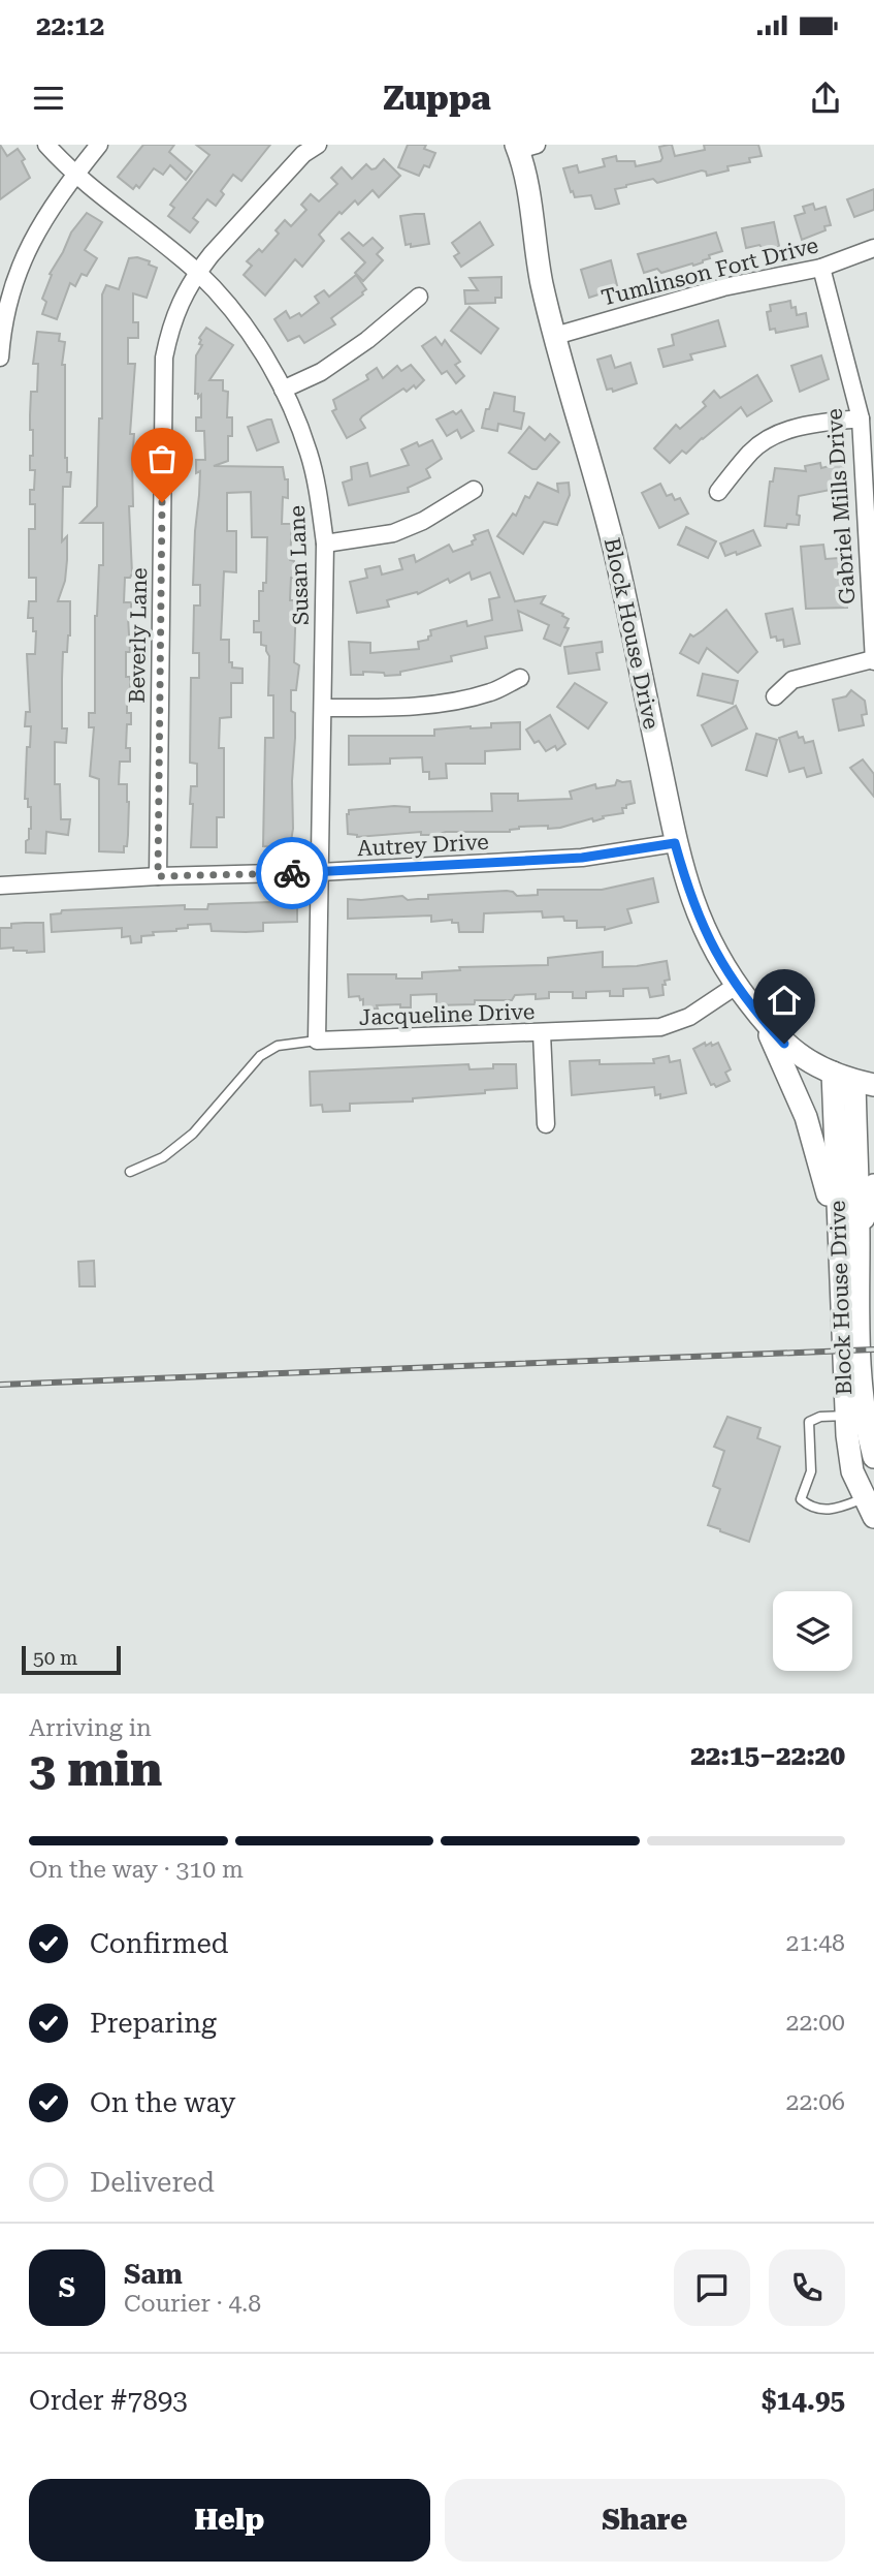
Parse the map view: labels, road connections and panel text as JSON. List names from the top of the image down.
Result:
{
  "streets": {
    "street": [
      "Tumlinson Fort Drive",
      "Gabriel Mills Drive",
      "Susan Lane",
      "Block House Drive",
      "Beverly Lane",
      "Autrey Drive",
      "Jacqueline Drive"
    ]
  },
  "crossings": [
    ["Tumlinson Fort Drive", "Gabriel Mills Drive"],
    ["Tumlinson Fort Drive", "Block House Drive"],
    ["Susan Lane", "Beverly Lane"],
    ["Susan Lane", "Autrey Drive"],
    ["Block House Drive", "Autrey Drive"],
    ["Block House Drive", "Jacqueline Drive"],
    ["Beverly Lane", "Autrey Drive"]
  ],
  "scale_bar": "50 m",
  "page": {
    "status": "22:12",
    "header": "Zuppa",
    "scale": "50 m",
    "heading": ["3 min", "Arriving in", "22:15–22:20"],
    "panel": [
      "Sam",
      "Courier · 4.8",
      "Order #7893",
      "$14.95"
    ],
    "bar": "On the way · 310 m",
    "list": [
      ["Confirmed", "21:48"],
      ["Preparing", "22:00"],
      ["On the way", "22:06"],
      "Delivered"
    ],
    "round": "S",
    "buttons": ["Help", "Share"]
  }
}
